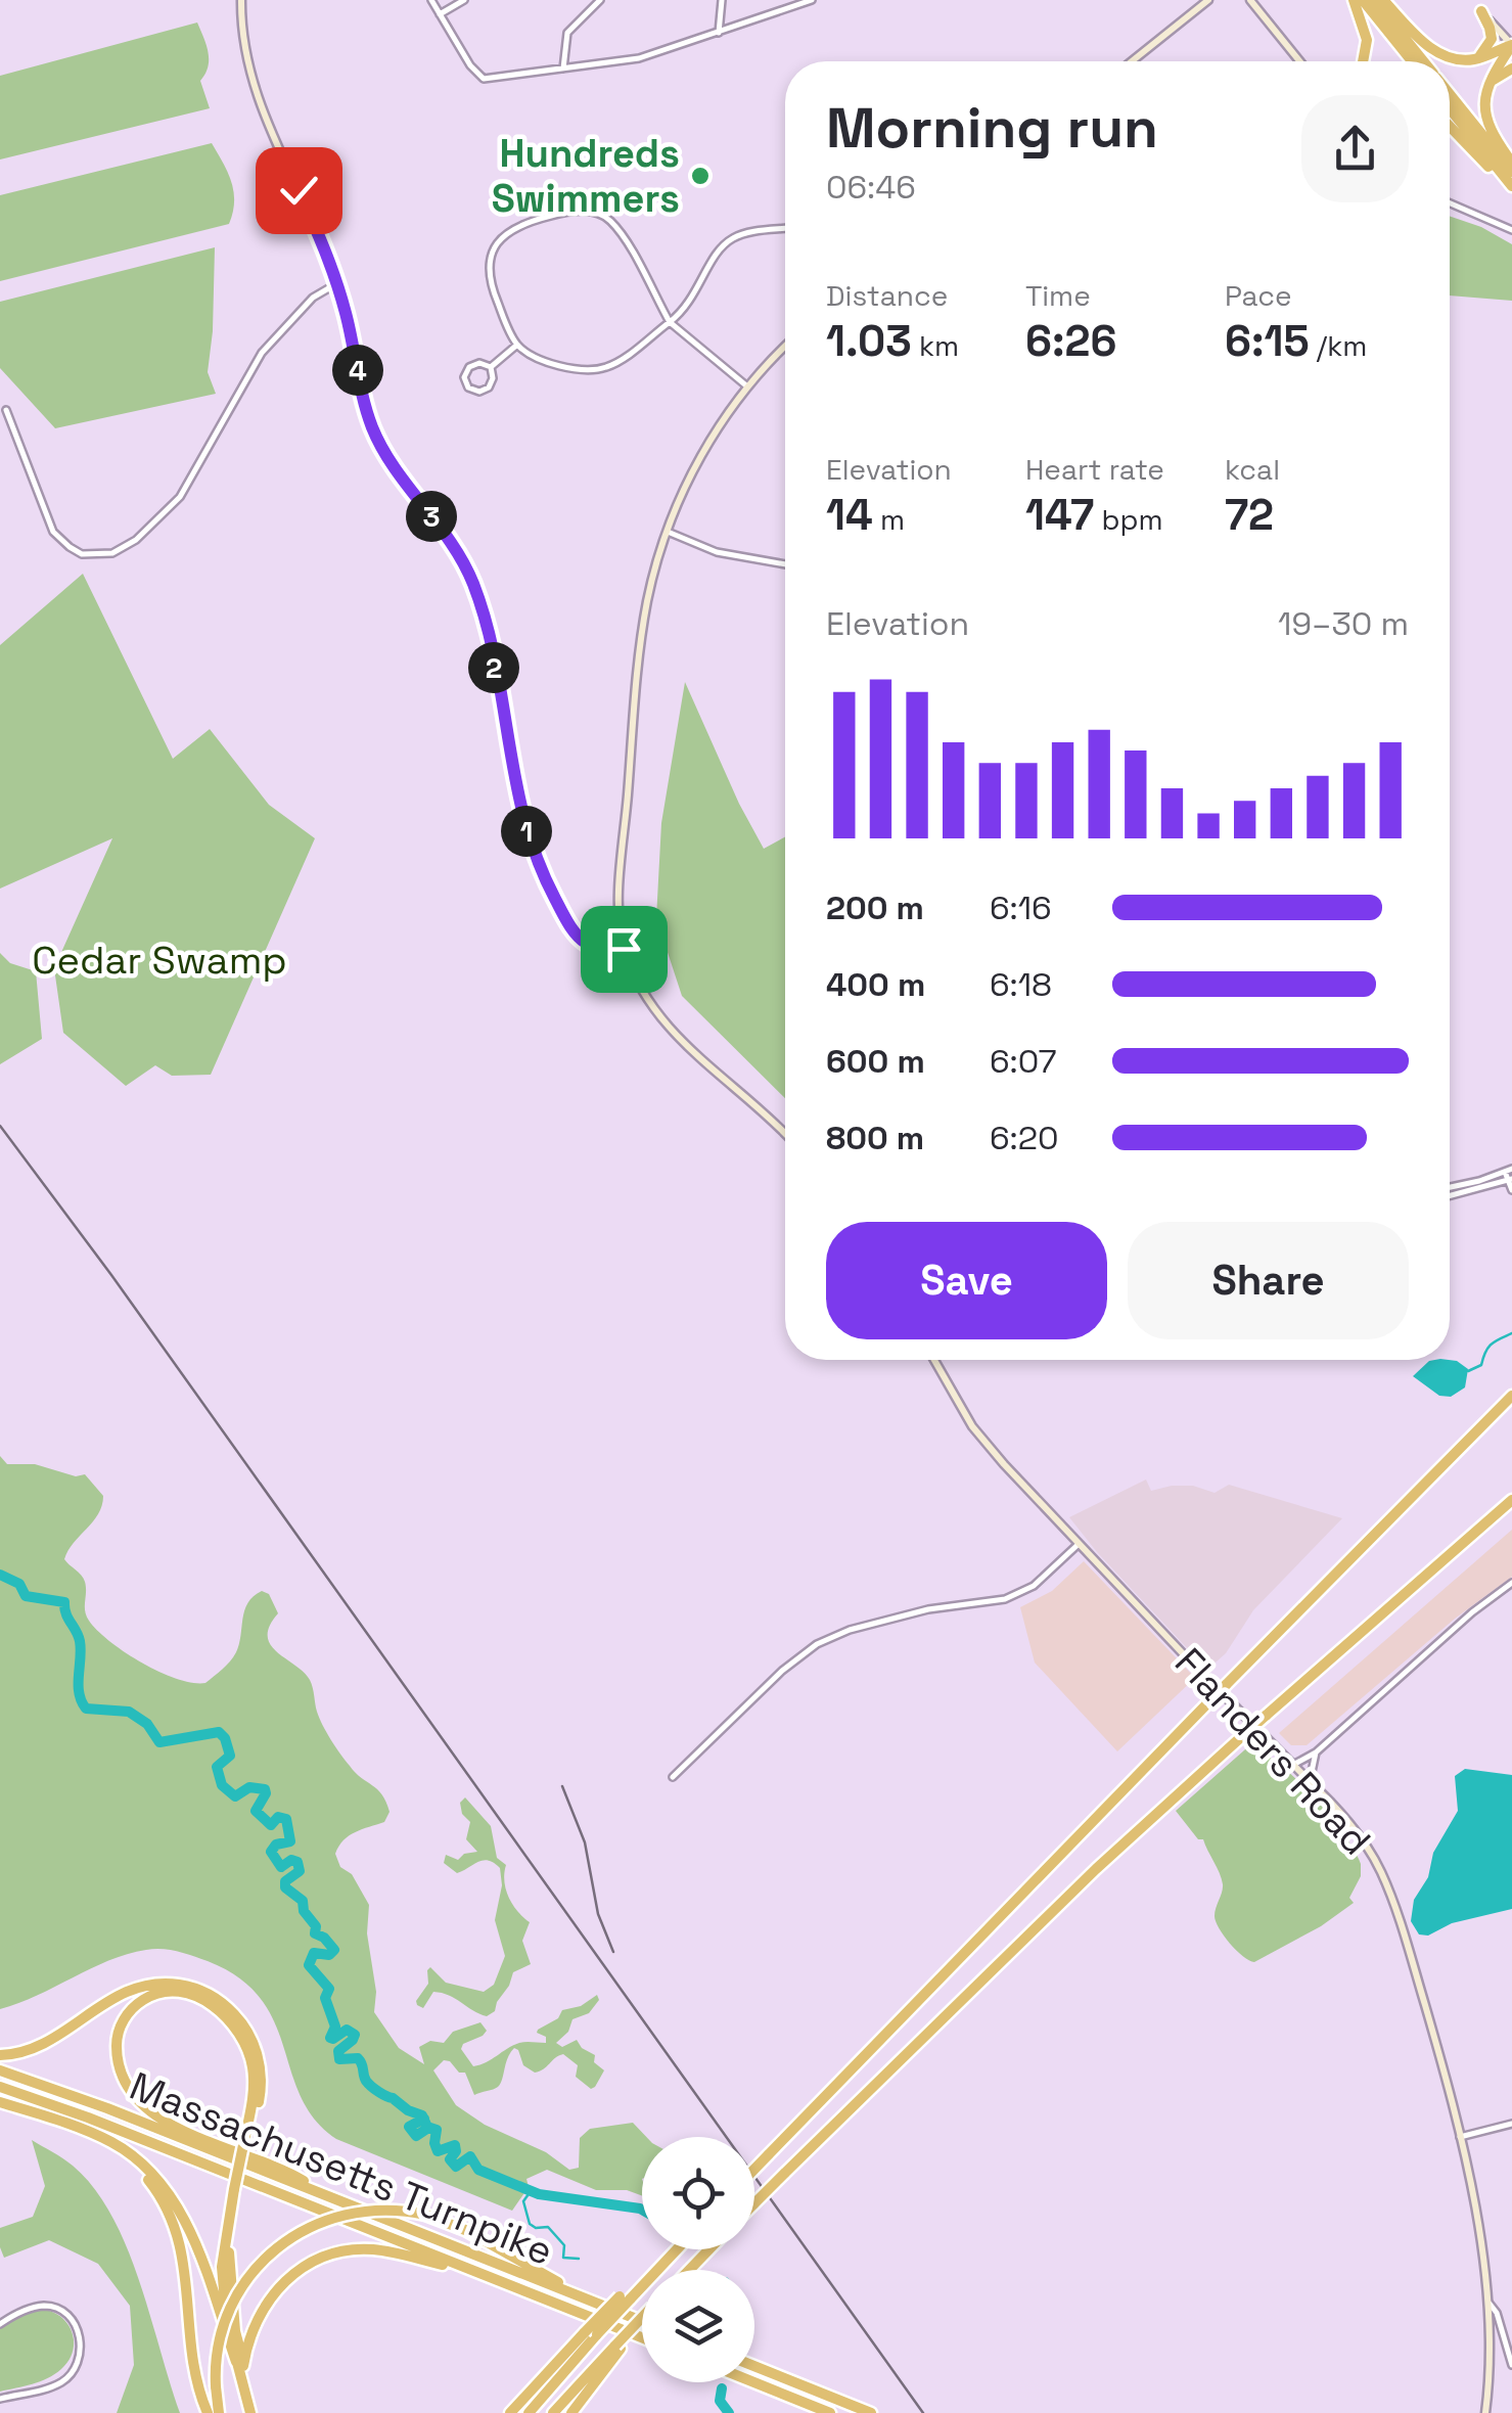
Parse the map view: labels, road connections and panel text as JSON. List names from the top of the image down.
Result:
{
  "streets": {
    "highway": ["Massachusetts Turnpike"],
    "main road": ["Flanders Road"]
  },
  "parks": ["Cedar Swamp"],
  "places": ["Hundreds Swimmers"],
  "page": {
    "heading": ["Morning run", "06:46"],
    "stats": [
      ["Distance", "1.03 km"],
      ["Time", "6:26"],
      ["Pace", "6:15 /km"],
      ["Elevation", "14 m"],
      ["Heart rate", "147 bpm"],
      ["kcal", "72"]
    ],
    "pins": [
      "4",
      "3",
      "2",
      "1"
    ],
    "chart": ["Elevation", "19–30 m"],
    "list": [
      {
        "name": "200 m",
        "note": "6:16"
      },
      {
        "name": "400 m",
        "note": "6:18"
      },
      {
        "name": "600 m",
        "note": "6:07"
      },
      {
        "name": "800 m",
        "note": "6:20"
      }
    ],
    "buttons": ["Save", "Share"]
  }
}
